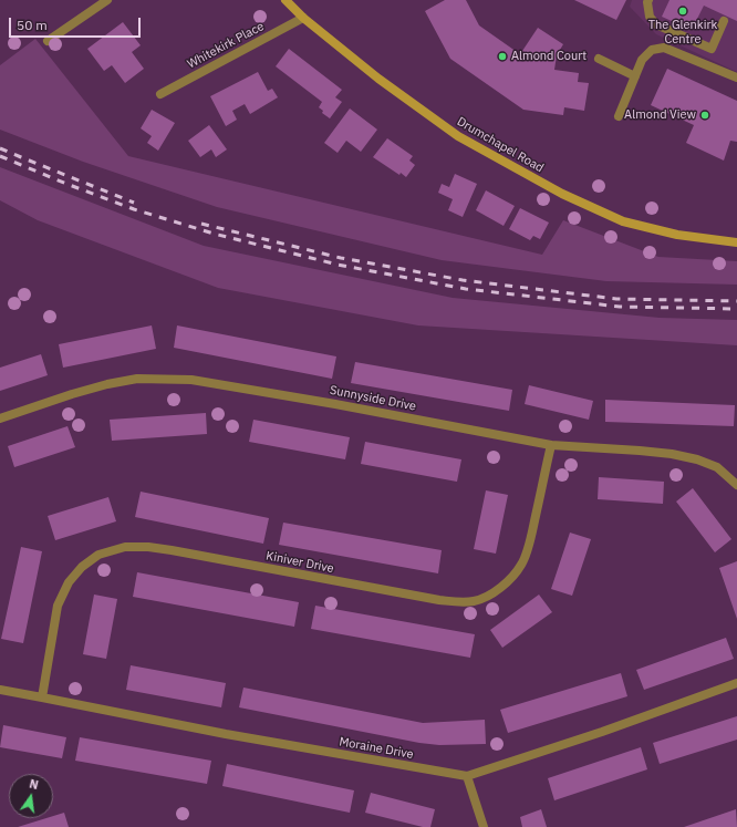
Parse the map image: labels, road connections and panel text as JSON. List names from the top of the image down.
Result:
{
  "streets": {
    "street": [
      "Whitekirk Place",
      "Drumchapel Road",
      "Sunnyside Drive",
      "Kiniver Drive",
      "Moraine Drive"
    ]
  },
  "crossings": [
    ["Whitekirk Place", "Drumchapel Road"],
    ["Sunnyside Drive", "Kiniver Drive"],
    ["Kiniver Drive", "Moraine Drive"]
  ],
  "places": ["The Glenkirk Centre", "Almond Court", "Almond View"],
  "scale_bar": "50 m",
  "north": "top"
}
